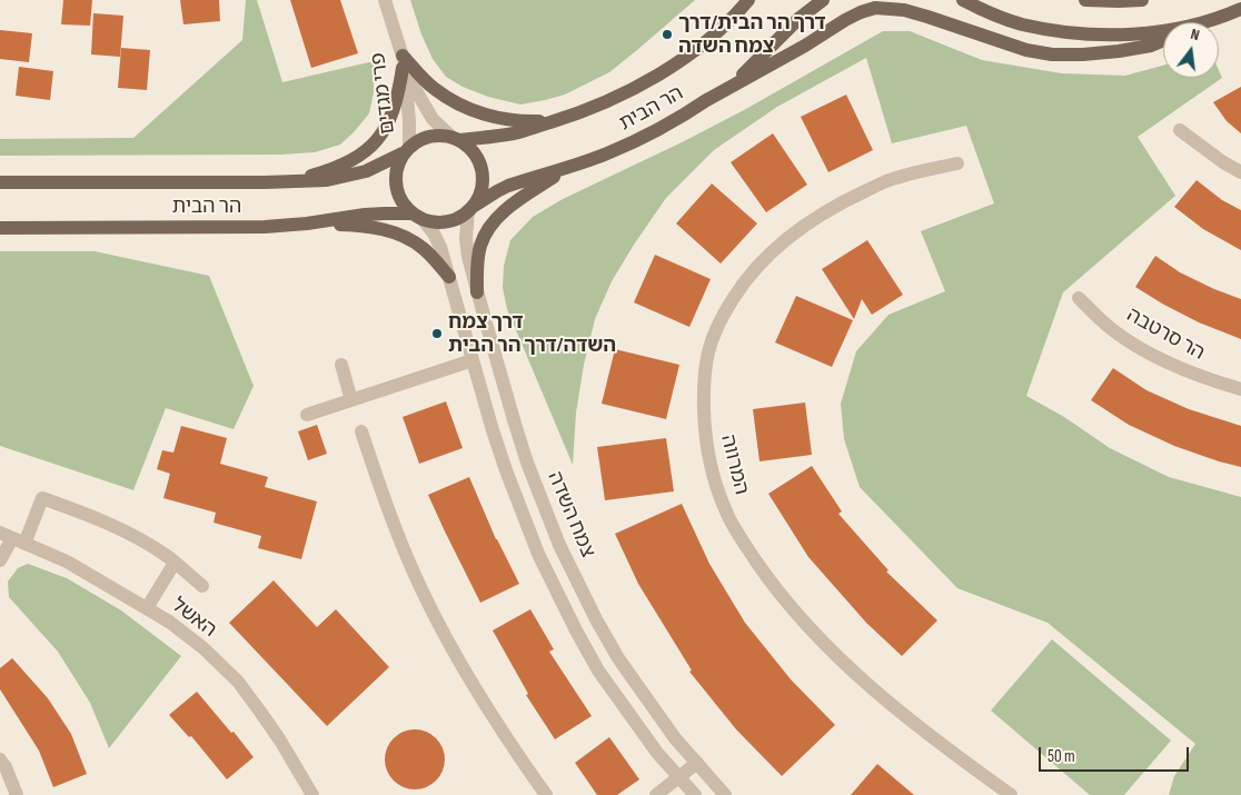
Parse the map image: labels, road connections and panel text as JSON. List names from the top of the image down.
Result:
{
  "streets": {
    "main road": ["הר הבית"],
    "street": [
      "פרי מגדים",
      "הר סרטבה",
      "המרווה",
      "צמח השדה",
      "האשל"
    ]
  },
  "crossings": [
    ["פרי מגדים", "הר הבית"],
    ["פרי מגדים", "צמח השדה"],
    ["הר הבית", "צמח השדה"]
  ],
  "places": ["דרך הר הבית/דרך צמח השדה", "דרך צמח השדה/דרך הר הבית"],
  "scale_bar": "50 m",
  "north": "top"
}
